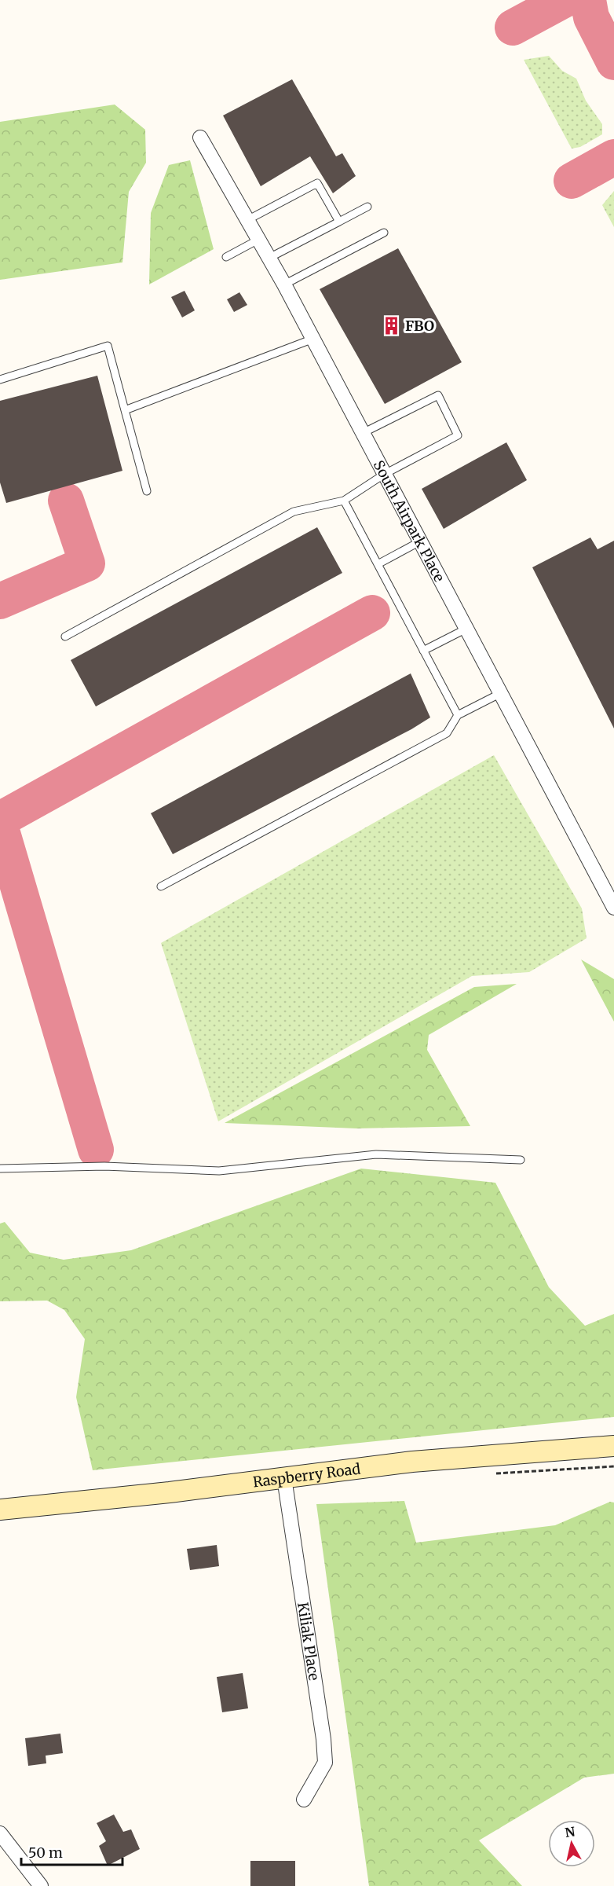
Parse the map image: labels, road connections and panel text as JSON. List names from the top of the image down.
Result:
{
  "streets": {
    "street": ["South Airpark Place", "Raspberry Road", "Kiliak Place"]
  },
  "crossings": [
    ["Raspberry Road", "Kiliak Place"]
  ],
  "places": {
    "building": ["FBO"]
  },
  "scale_bar": "50 m",
  "north": "top"
}
